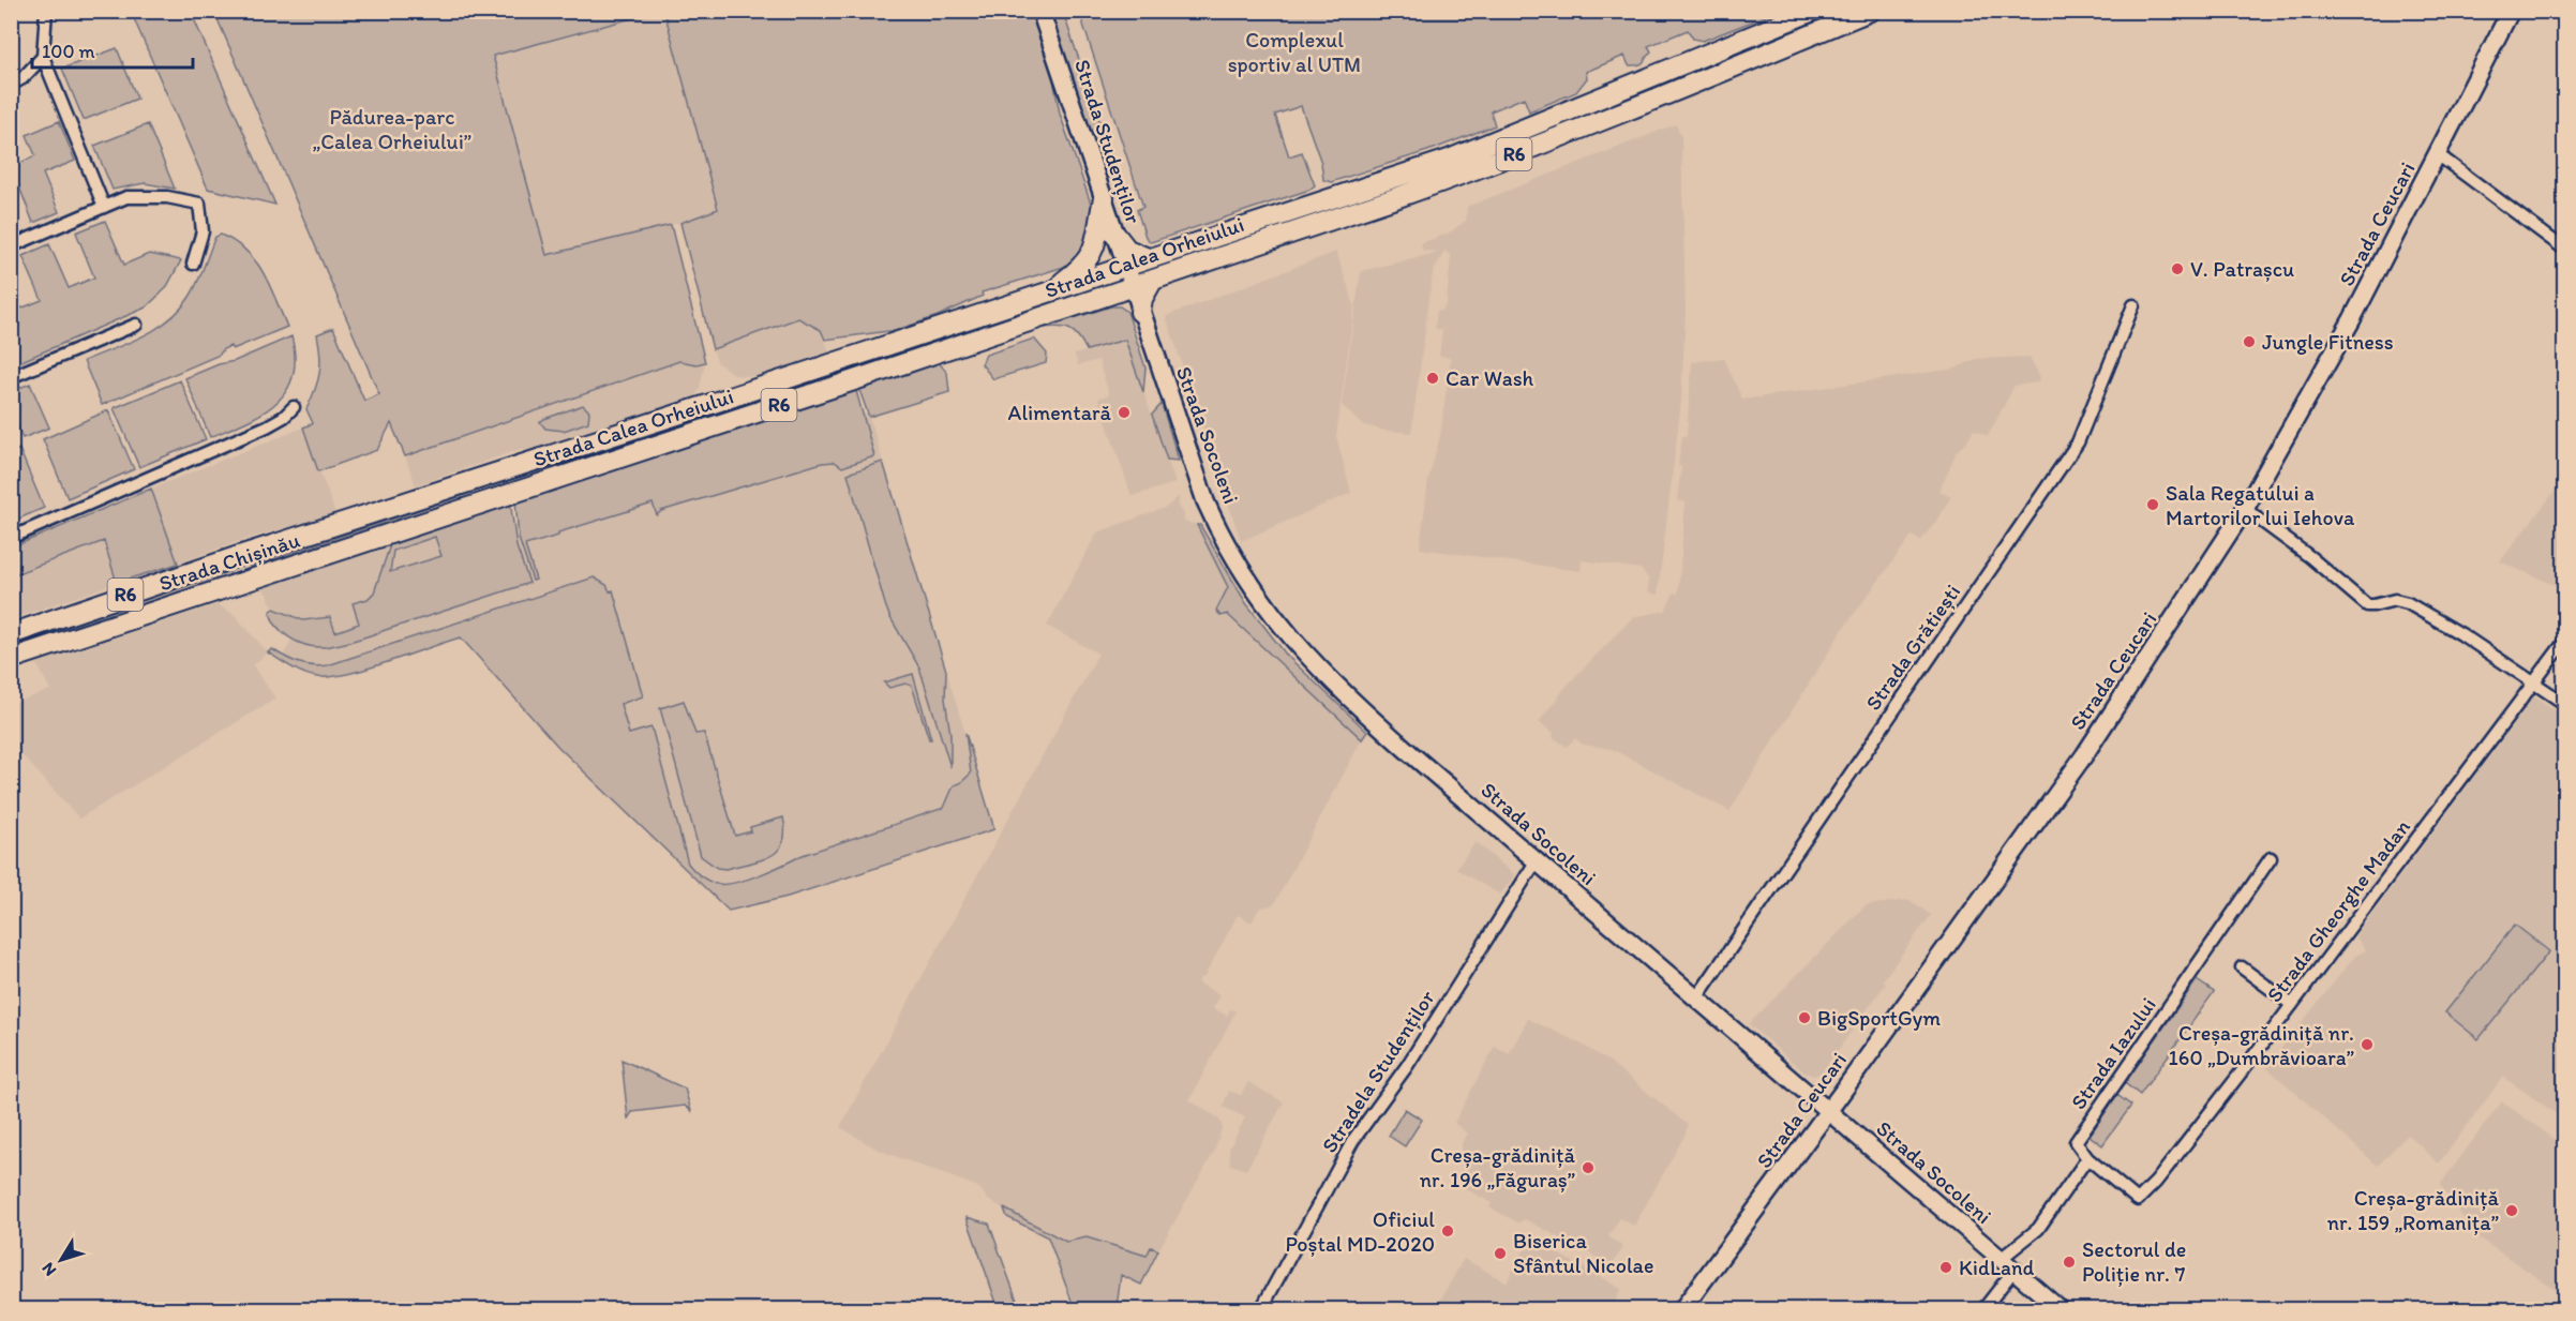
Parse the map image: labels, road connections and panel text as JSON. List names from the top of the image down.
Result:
{
  "streets": {
    "highway": ["R6", "Strada Calea Orheiului", "Strada Chișinău"],
    "main road": ["Strada Studenților", "Strada Ceucari", "Strada Socoleni"],
    "street": [
      "Strada Grătiești",
      "Strada Gheorghe Madan",
      "Strada Iazului",
      "Stradela Studenților"
    ]
  },
  "crossings": [
    ["Strada Studenților", "Strada Calea Orheiului"],
    ["Strada Studenților", "Strada Socoleni"],
    ["Strada Ceucari", "Strada Socoleni"],
    ["Strada Calea Orheiului", "Strada Socoleni"],
    ["Strada Calea Orheiului", "Strada Chișinău"],
    ["Strada Socoleni", "Strada Grătiești"],
    ["Strada Socoleni", "Stradela Studenților"],
    ["Strada Gheorghe Madan", "Strada Iazului"]
  ],
  "parks": ["Complexul sportiv al UTM", "Pădurea-parc „Calea Orheiului”"],
  "places": [
    "V. Patrașcu",
    "Jungle Fitness",
    "Car Wash",
    "Alimentară",
    "Sala Regatului a Martorilor lui Iehova",
    "BigSportGym",
    "Creșa-grădiniță nr. 160 „Dumbrăvioara”",
    "Creșa-grădiniță nr. 196 „Făguraș”",
    "Creșa-grădiniță nr. 159 „Romanița”",
    "Oficiul Poștal MD-2020",
    "Biserica Sfântul Nicolae",
    "Sectorul de Poliție nr. 7",
    "KidLand"
  ],
  "scale_bar": "100 m",
  "north": "bottom left"
}
